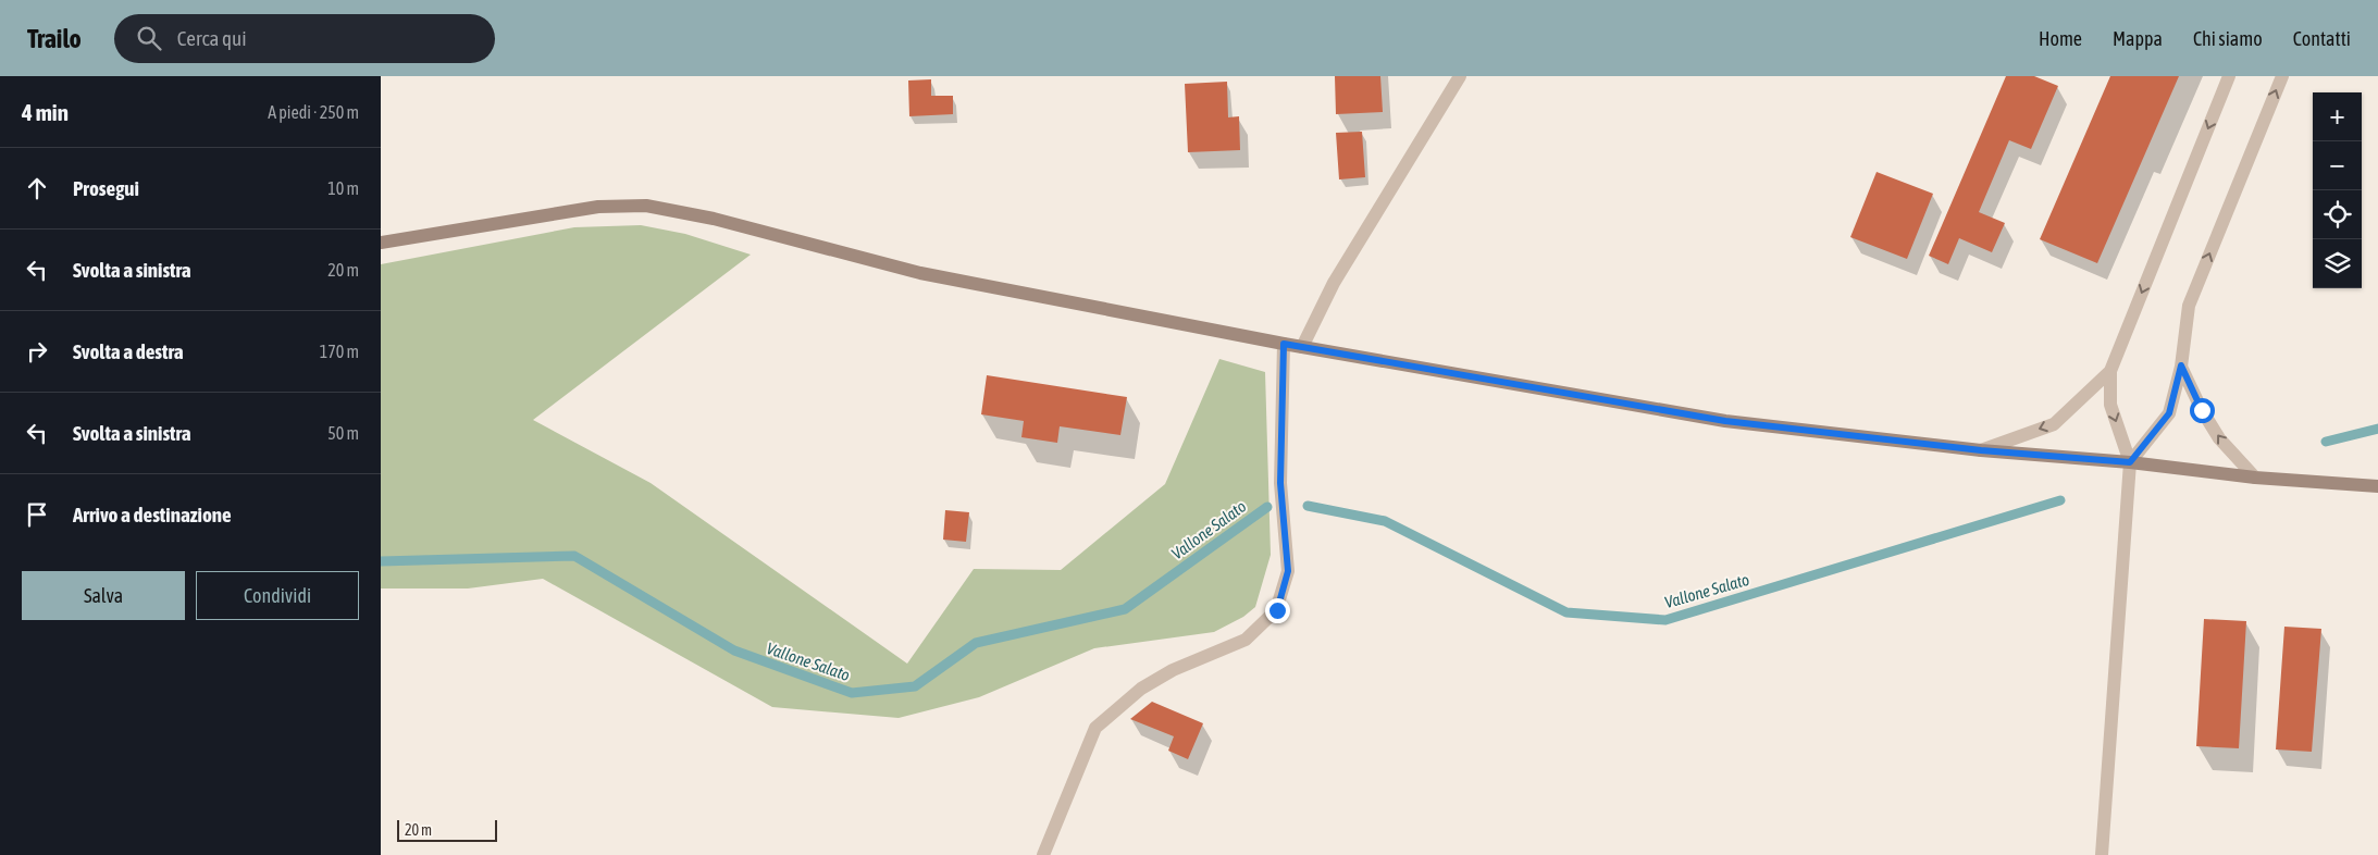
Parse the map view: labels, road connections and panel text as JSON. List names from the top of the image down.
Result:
{
  "water": ["Vallone Salato"],
  "scale_bar": "20 m",
  "page": {
    "header": "Trailo",
    "search": "Cerca qui",
    "nav": [
      "Home",
      "Mappa",
      "Chi siamo",
      "Contatti"
    ],
    "heading": ["4 min", "A piedi · 250 m"],
    "map_buttons": ["+", "−"],
    "list": [
      ["Prosegui", "10 m"],
      ["Svolta a sinistra", "20 m"],
      ["Svolta a destra", "170 m"],
      ["Svolta a sinistra", "50 m"],
      "Arrivo a destinazione"
    ],
    "buttons": ["Salva", "Condividi"],
    "scale": "20 m"
  }
}
